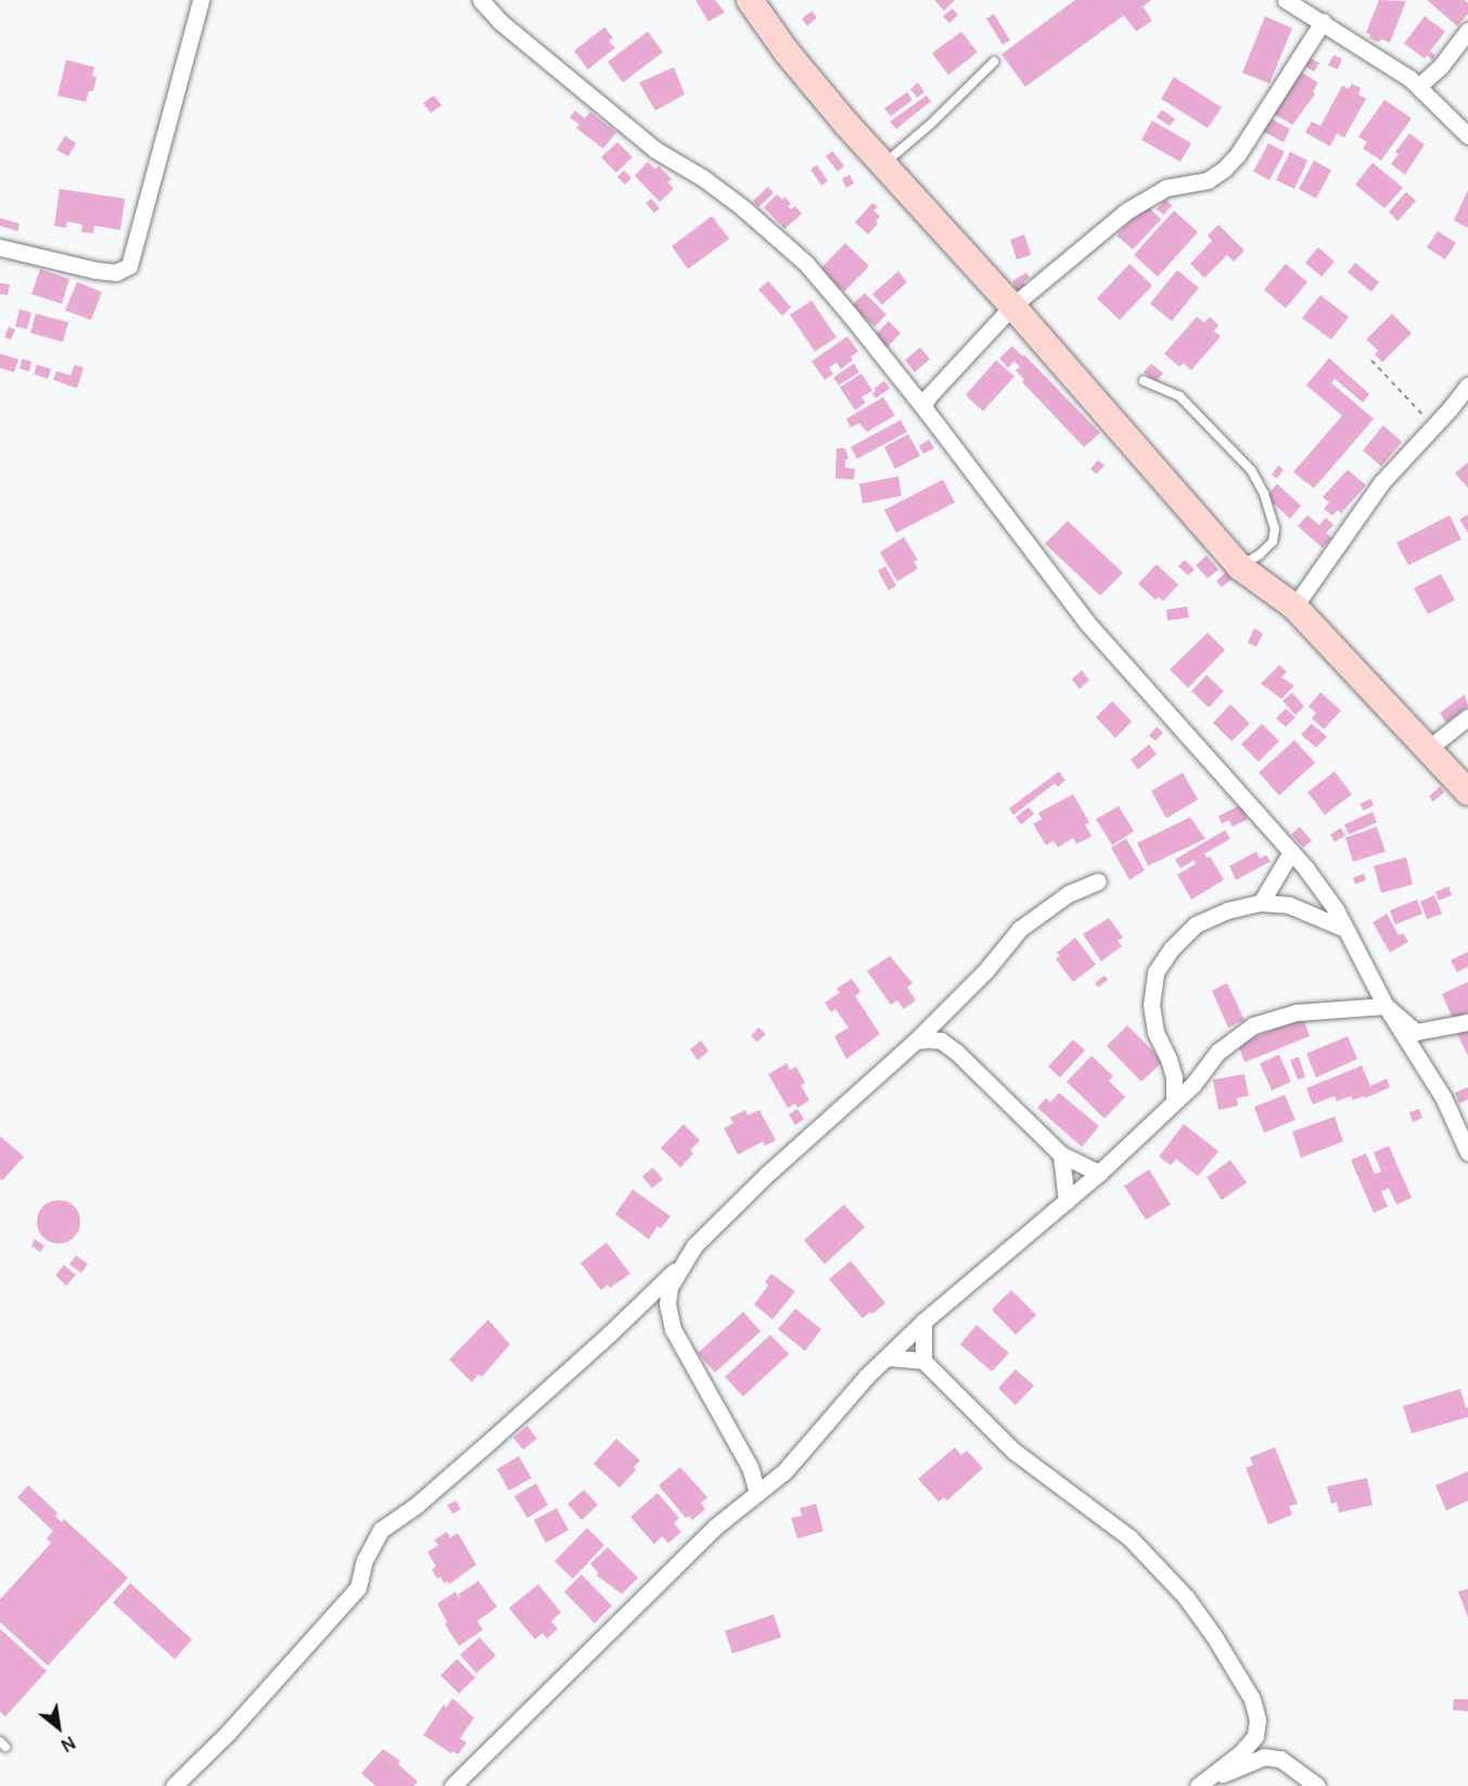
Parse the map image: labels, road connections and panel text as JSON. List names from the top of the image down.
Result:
{
  "north": "bottom right"
}
